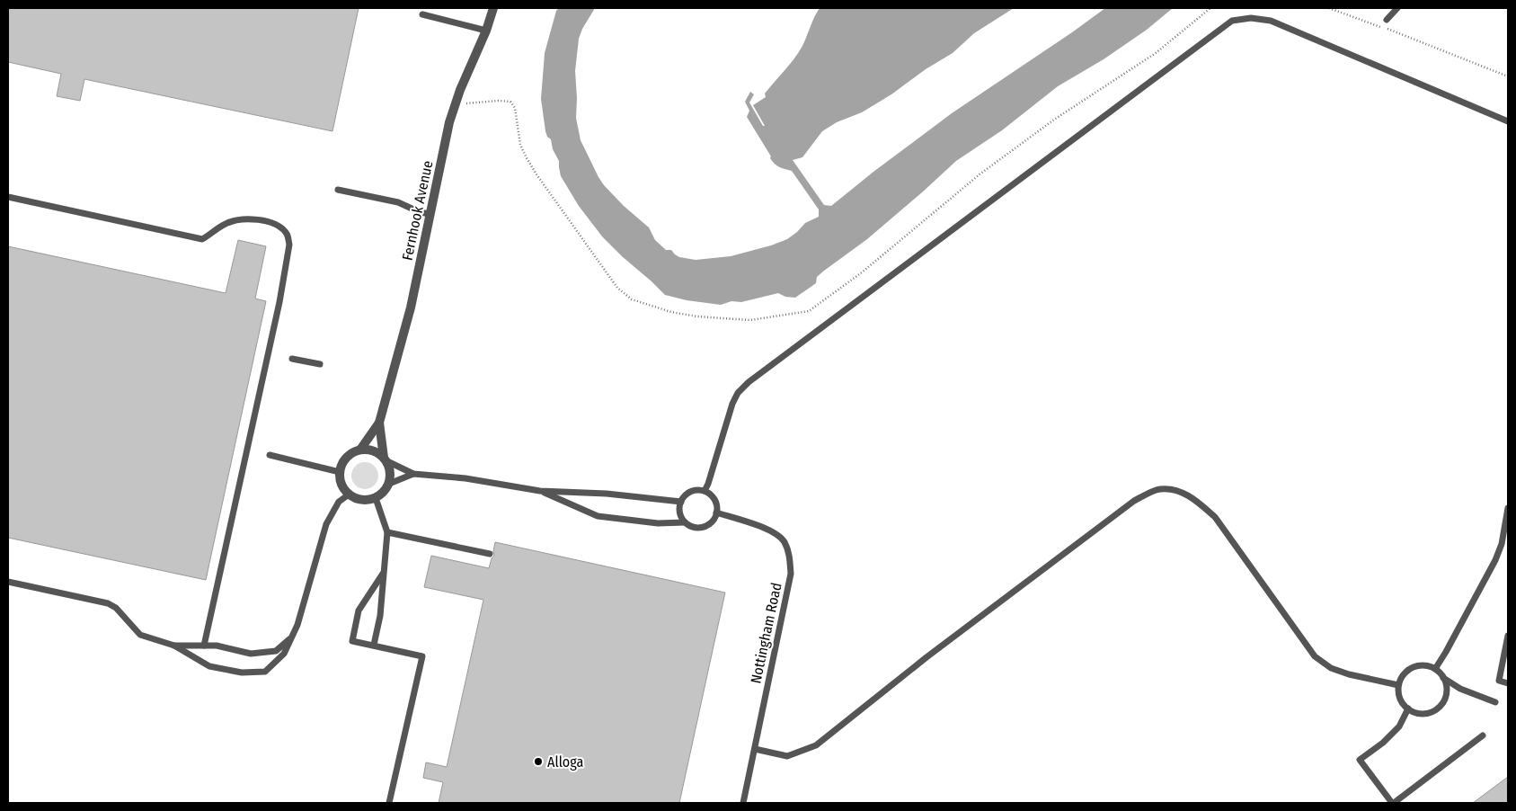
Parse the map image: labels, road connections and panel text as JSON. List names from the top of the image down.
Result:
{
  "streets": {
    "street": ["Fernhook Avenue"],
    "lane": ["Nottingham Road"]
  },
  "places": ["Alloga"]
}
